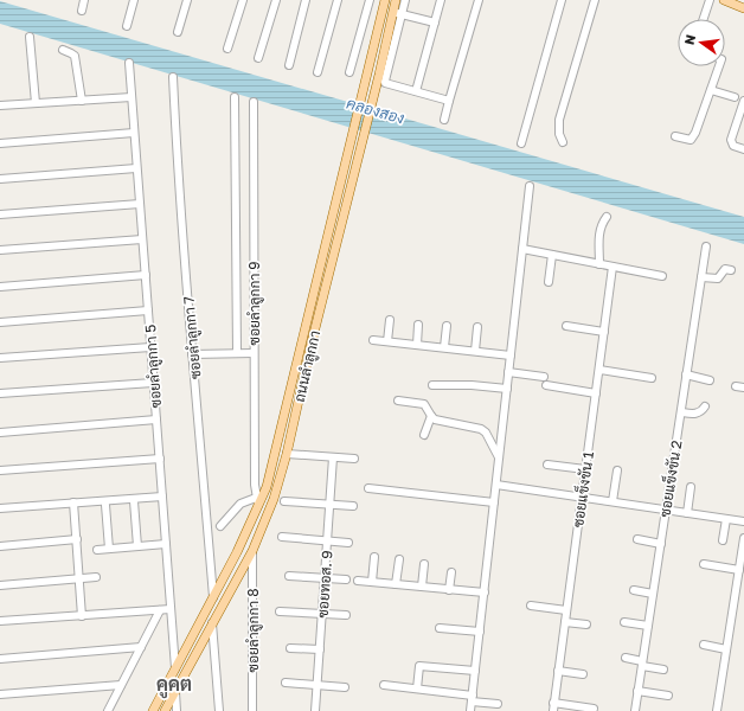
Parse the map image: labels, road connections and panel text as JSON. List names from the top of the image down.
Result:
{
  "streets": {
    "main road": ["ถนนลำลูกกา"],
    "street": [
      "ซอยลำลูกกา 9",
      "ซอยลำลูกกา 7",
      "ซอยลำลูกกา 5",
      "ซอยแข็งขัน 2",
      "ซอยแข็งขัน 1",
      "ซอยทอส. 9",
      "ซอยลำลูกกา 8"
    ]
  },
  "crossings": [
    ["ซอยลำลูกกา 9", "ถนนลำลูกกา"],
    ["ซอยลำลูกกา 7", "ถนนลำลูกกา"],
    ["ซอยลำลูกกา 5", "ถนนลำลูกกา"],
    ["ถนนลำลูกกา", "ซอยลำลูกกา 8"]
  ],
  "districts": ["คูคต"],
  "water": ["คลองสอง"],
  "north": "left"
}
